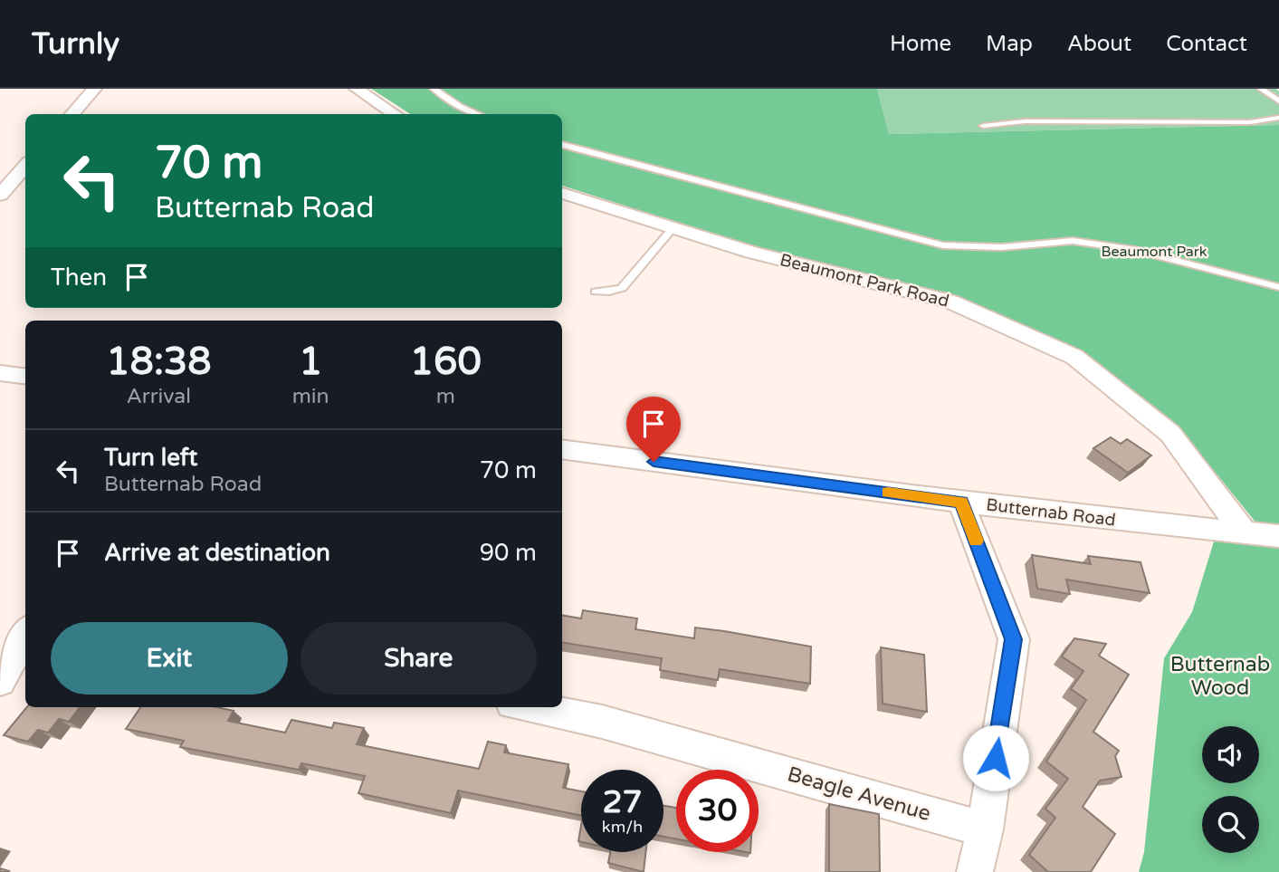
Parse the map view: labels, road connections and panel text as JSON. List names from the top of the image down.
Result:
{
  "streets": {
    "street": ["Beaumont Park Road", "Butternab Road", "Beagle Avenue"]
  },
  "crossings": [
    ["Beaumont Park Road", "Butternab Road"]
  ],
  "parks": ["Beaumont Park", "Butternab Wood"],
  "page": {
    "header": "Turnly",
    "nav": [
      "Home",
      "Map",
      "About",
      "Contact"
    ],
    "turn": ["70 m", "Butternab Road"],
    "then": "Then",
    "eta": [
      "18:38",
      "Arrival",
      "1",
      "min",
      "160",
      "m"
    ],
    "list": [
      {
        "name": "Turn left",
        "note": "Butternab Road",
        "value": "70 m"
      },
      {
        "name": "Arrive at destination",
        "value": "90 m"
      }
    ],
    "buttons": ["Exit", "Share"],
    "speed": "27 km/h",
    "limit": "30"
  }
}
